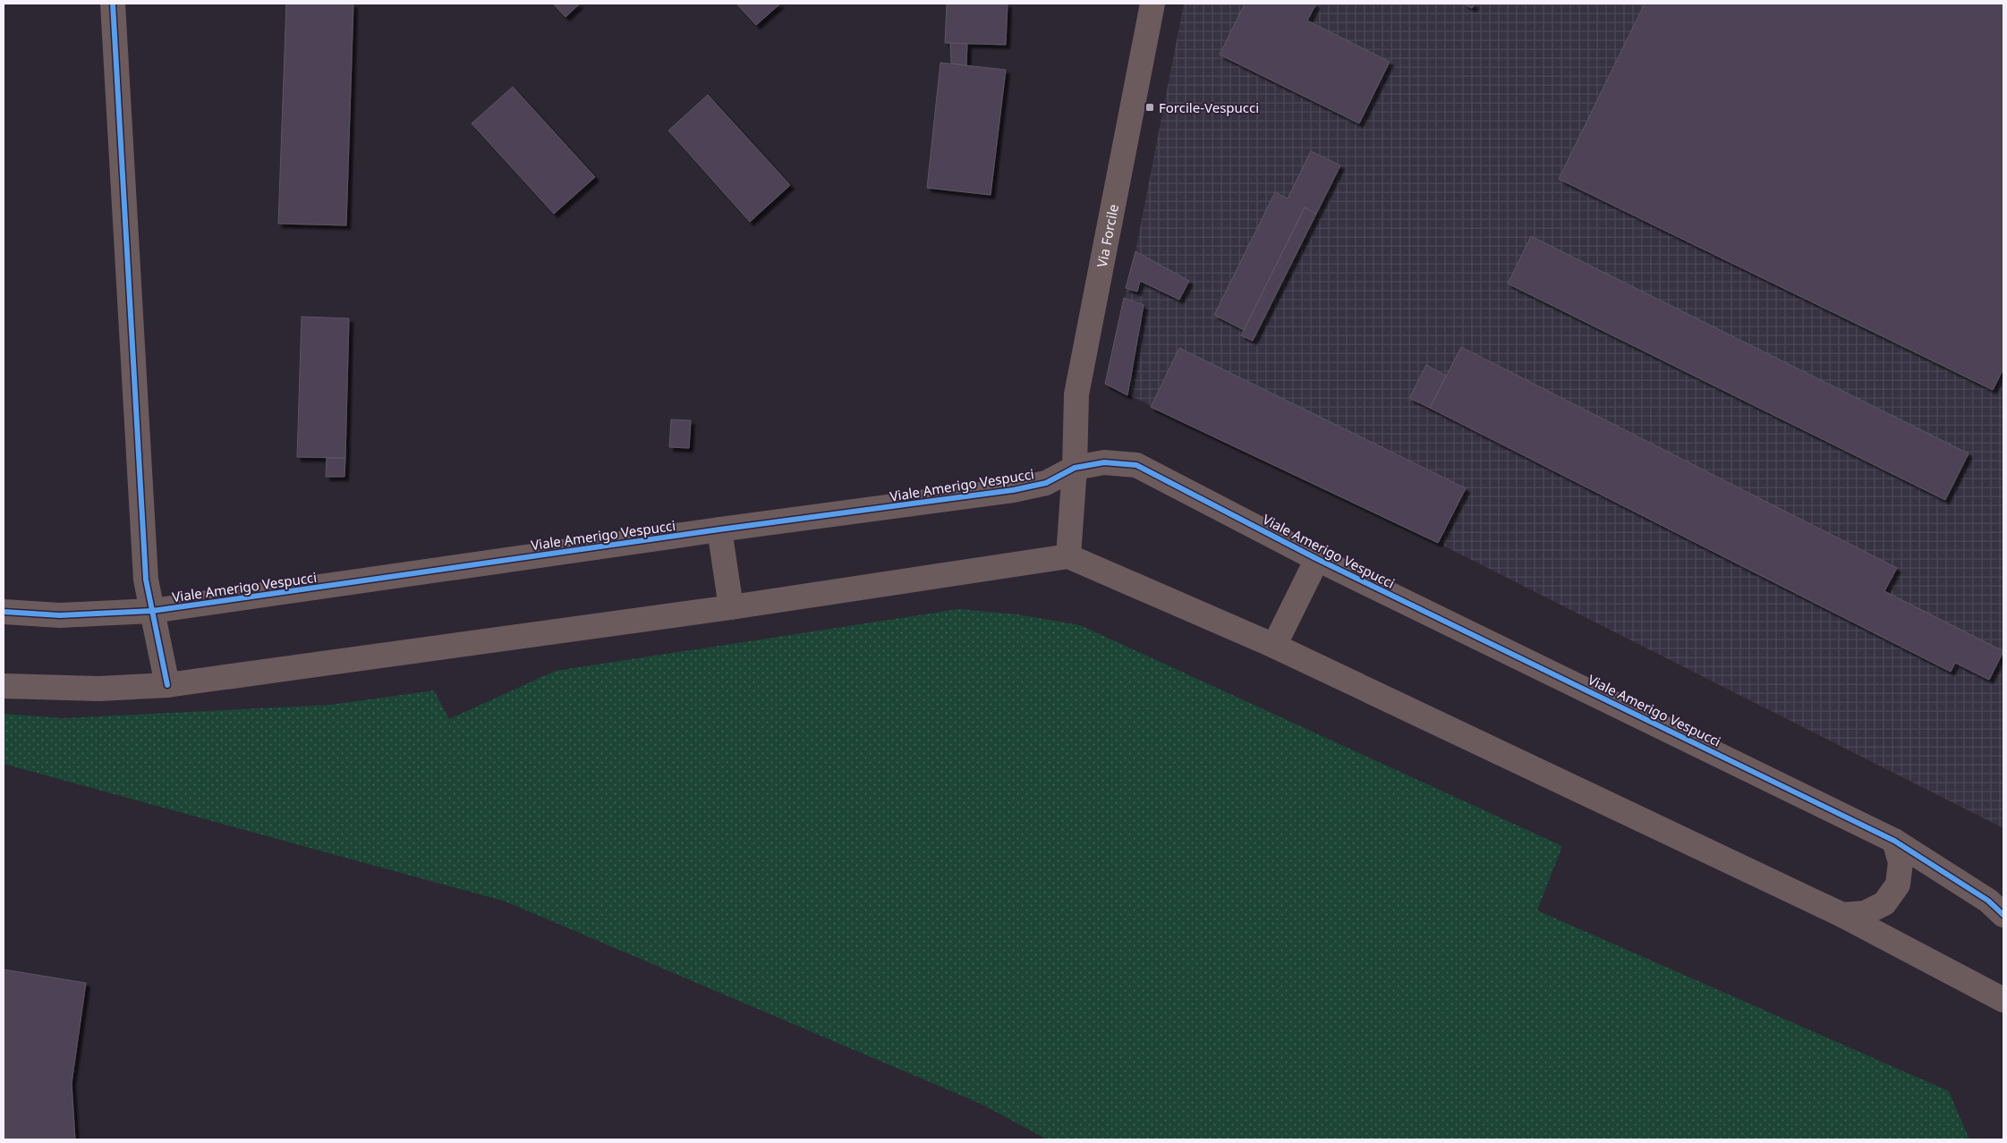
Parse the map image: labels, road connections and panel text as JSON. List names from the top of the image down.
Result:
{
  "streets": {
    "street": ["Via Forcile", "Viale Amerigo Vespucci"]
  },
  "crossings": [
    ["Via Forcile", "Viale Amerigo Vespucci"]
  ],
  "places": {
    "transit": ["Forcile-Vespucci"]
  }
}
